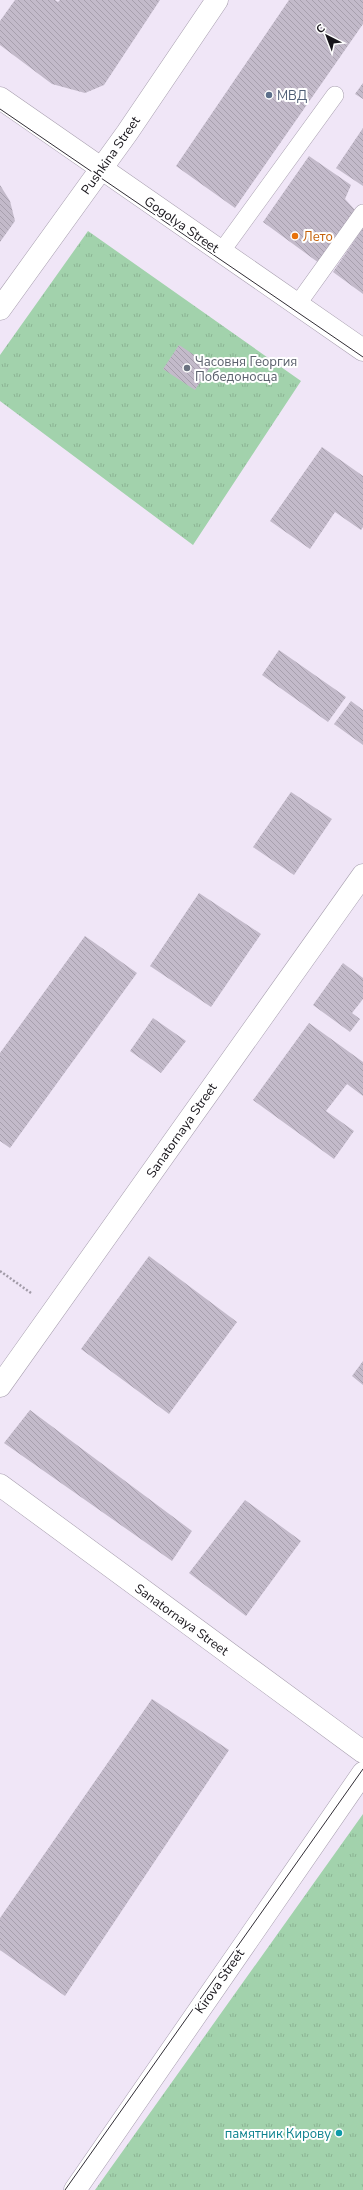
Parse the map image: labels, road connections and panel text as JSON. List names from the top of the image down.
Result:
{
  "streets": {
    "street": [
      "Pushkina Street",
      "Gogolya Street",
      "Sanatornaya Street",
      "Kirova Street"
    ]
  },
  "crossings": [
    ["Pushkina Street", "Gogolya Street"]
  ],
  "places": [
    "МВД",
    "Лето",
    "Часовня Георгия Победоносца",
    "памятник Кирову"
  ],
  "north": "top left"
}
